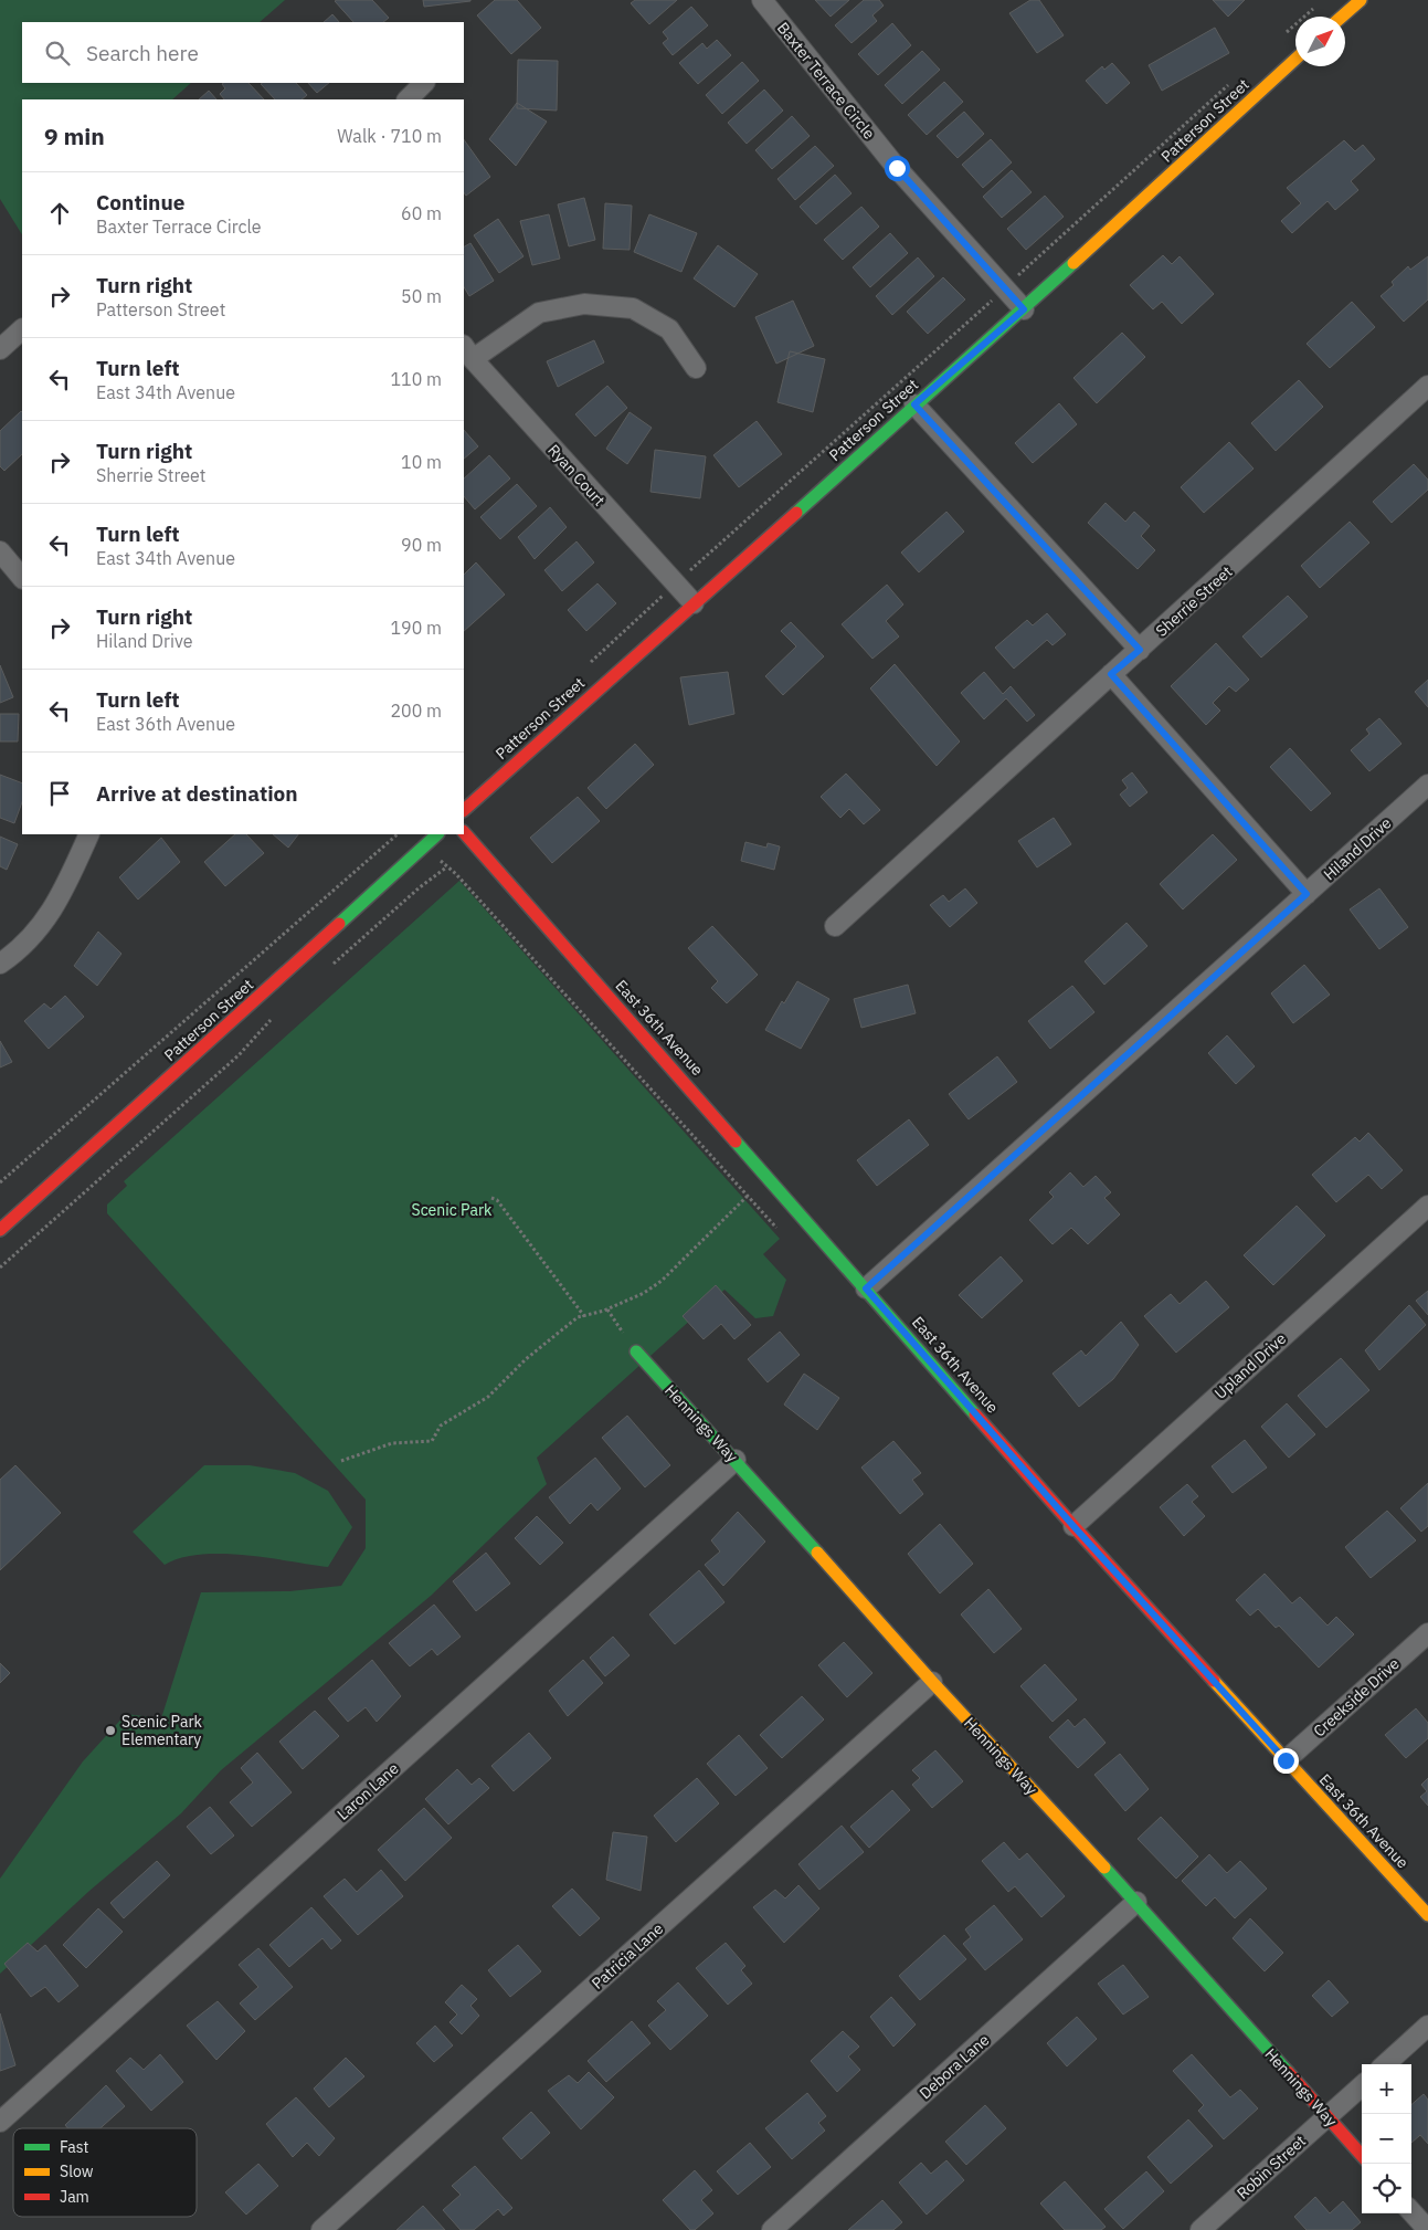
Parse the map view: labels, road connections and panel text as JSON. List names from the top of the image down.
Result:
{
  "streets": {
    "street": [
      "Baxter Terrace Circle",
      "Patterson Street",
      "Ryan Court",
      "Sherrie Street",
      "Hiland Drive",
      "East 36th Avenue",
      "Upland Drive",
      "Hennings Way",
      "Creekside Drive",
      "Laron Lane",
      "Patricia Lane",
      "Debora Lane",
      "Robin Street"
    ]
  },
  "crossings": [
    ["Baxter Terrace Circle", "Patterson Street"],
    ["Patterson Street", "Ryan Court"],
    ["Hiland Drive", "East 36th Avenue"],
    ["East 36th Avenue", "Upland Drive"],
    ["East 36th Avenue", "Creekside Drive"],
    ["Hennings Way", "Laron Lane"],
    ["Hennings Way", "Patricia Lane"],
    ["Hennings Way", "Debora Lane"],
    ["Hennings Way", "Robin Street"]
  ],
  "parks": ["Scenic Park"],
  "places": ["Scenic Park Elementary"],
  "legend": ["Fast", "Slow", "Jam"],
  "north": "top right",
  "page": {
    "search": "Search here",
    "heading": ["9 min", "Walk · 710 m"],
    "list": [
      ["Continue", "Baxter Terrace Circle", "60 m"],
      ["Turn right", "Patterson Street", "50 m"],
      ["Turn left", "East 34th Avenue", "110 m"],
      ["Turn right", "Sherrie Street", "10 m"],
      ["Turn left", "East 34th Avenue", "90 m"],
      ["Turn right", "Hiland Drive", "190 m"],
      ["Turn left", "East 36th Avenue", "200 m"],
      "Arrive at destination"
    ],
    "map_buttons": ["+", "−"]
  }
}
